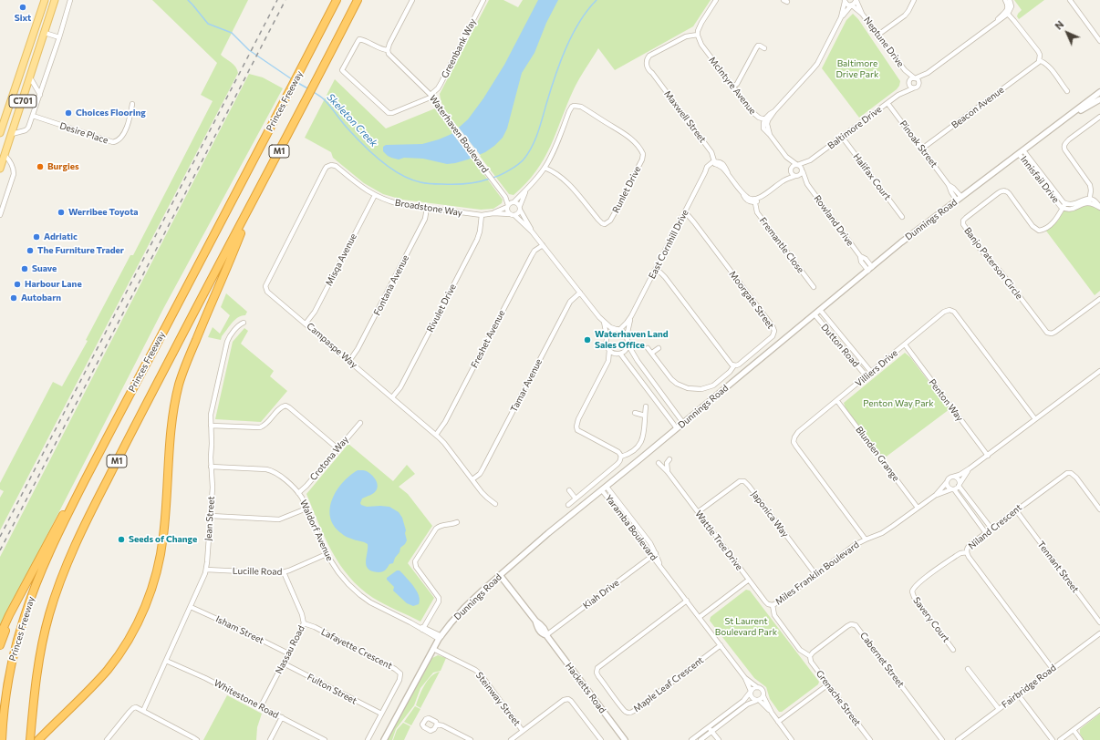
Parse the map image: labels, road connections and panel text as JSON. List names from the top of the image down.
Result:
{
  "streets": {
    "highway": ["Princes Freeway", "M1"],
    "main road": ["C701"],
    "street": [
      "Neptune Drive",
      "Greenbank Way",
      "McIntyre Avenue",
      "Beacon Avenue",
      "Maxwell Street",
      "Baltimore Drive",
      "Desire Place",
      "Waterhaven Boulevard",
      "Pinoak Street",
      "Halifax Court",
      "Innisfail Drive",
      "Runlet Drive",
      "Broadstone Way",
      "Dunnings Road",
      "Rowland Drive",
      "East Cornhill Drive",
      "Fremantle Close",
      "Misqa Avenue",
      "Banjo Paterson Circle",
      "Fontana Avenue",
      "Moorgate Street",
      "Rivulet Drive",
      "Freshet Avenue",
      "Campaspe Way",
      "Dutton Road",
      "Villiers Drive",
      "Tamar Avenue",
      "Penton Way",
      "Blunden Grange",
      "Crotona Way",
      "Japonica Way",
      "Jean Street",
      "Niland Crescent",
      "Yaramba Boulevard",
      "Waldorf Avenue",
      "Wattle Tree Drive",
      "Tennant Street",
      "Lucille Road",
      "Miles Franklin Boulevard",
      "Kiah Drive",
      "Savery Court",
      "Isham Street",
      "Lafayette Crescent",
      "Nassau Road",
      "Cabernet Street",
      "Maple Leaf Crescent",
      "Fairbridge Road",
      "Hacketts Road",
      "Fulton Street",
      "Grenache Street",
      "Whitestone Road",
      "Steinway Street"
    ]
  },
  "crossings": [
    ["Neptune Drive", "Baltimore Drive"],
    ["Greenbank Way", "Waterhaven Boulevard"],
    ["McIntyre Avenue", "Maxwell Street"],
    ["Beacon Avenue", "Pinoak Street"],
    ["Maxwell Street", "East Cornhill Drive"],
    ["Maxwell Street", "Fremantle Close"],
    ["Baltimore Drive", "Pinoak Street"],
    ["Baltimore Drive", "Halifax Court"],
    ["Baltimore Drive", "Rowland Drive"],
    ["Waterhaven Boulevard", "Broadstone Way"],
    ["Pinoak Street", "Dunnings Road"],
    ["Innisfail Drive", "Dunnings Road"],
    ["Innisfail Drive", "Banjo Paterson Circle"],
    ["Broadstone Way", "Misqa Avenue"],
    ["Broadstone Way", "Fontana Avenue"],
    ["Broadstone Way", "Rivulet Drive"],
    ["Broadstone Way", "Campaspe Way"],
    ["Dunnings Road", "Rowland Drive"],
    ["Dunnings Road", "Dutton Road"],
    ["Dunnings Road", "Yaramba Boulevard"],
    ["Dunnings Road", "Waldorf Avenue"],
    ["Dunnings Road", "Hacketts Road"],
    ["Dunnings Road", "Steinway Street"],
    ["East Cornhill Drive", "Moorgate Street"],
    ["Misqa Avenue", "Campaspe Way"],
    ["Fontana Avenue", "Campaspe Way"],
    ["Rivulet Drive", "Campaspe Way"],
    ["Freshet Avenue", "Campaspe Way"],
    ["Campaspe Way", "Tamar Avenue"],
    ["Dutton Road", "Villiers Drive"],
    ["Villiers Drive", "Penton Way"],
    ["Villiers Drive", "Blunden Grange"],
    ["Villiers Drive", "Miles Franklin Boulevard"],
    ["Blunden Grange", "Miles Franklin Boulevard"],
    ["Crotona Way", "Waldorf Avenue"],
    ["Japonica Way", "Wattle Tree Drive"],
    ["Japonica Way", "Miles Franklin Boulevard"],
    ["Jean Street", "Waldorf Avenue"],
    ["Jean Street", "Lucille Road"],
    ["Jean Street", "Isham Street"],
    ["Jean Street", "Whitestone Road"],
    ["Niland Crescent", "Tennant Street"],
    ["Niland Crescent", "Savery Court"],
    ["Niland Crescent", "Fairbridge Road"],
    ["Yaramba Boulevard", "Kiah Drive"],
    ["Yaramba Boulevard", "Maple Leaf Crescent"],
    ["Waldorf Avenue", "Lucille Road"],
    ["Wattle Tree Drive", "Miles Franklin Boulevard"],
    ["Wattle Tree Drive", "Grenache Street"],
    ["Lucille Road", "Nassau Road"],
    ["Miles Franklin Boulevard", "Grenache Street"],
    ["Kiah Drive", "Hacketts Road"],
    ["Isham Street", "Nassau Road"],
    ["Lafayette Crescent", "Nassau Road"],
    ["Lafayette Crescent", "Fulton Street"],
    ["Nassau Road", "Fulton Street"],
    ["Nassau Road", "Whitestone Road"],
    ["Cabernet Street", "Grenache Street"]
  ],
  "water": ["Skeleton Creek"],
  "parks": ["Baltimore Drive Park", "Penton Way Park", "St Laurent Boulevard Park"],
  "places": [
    "Sixt",
    "Choices Flooring",
    "Burgies",
    "Werribee Toyota",
    "Adriatic",
    "The Furniture Trader",
    "Suave",
    "Harbour Lane",
    "Autobarn",
    "Waterhaven Land Sales Office",
    "Seeds of Change"
  ],
  "north": "top left"
}
